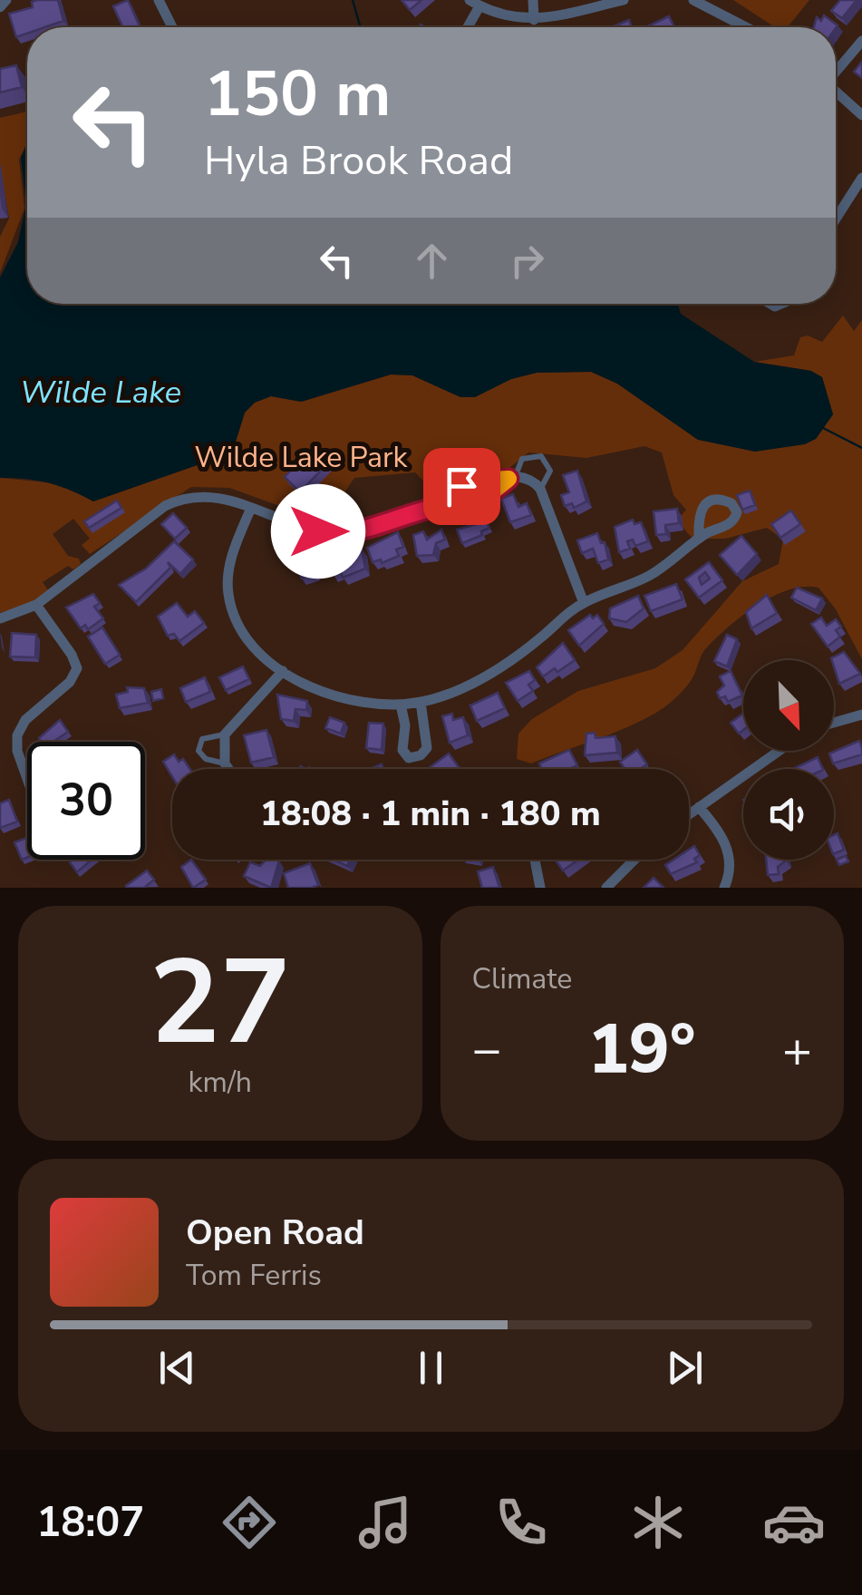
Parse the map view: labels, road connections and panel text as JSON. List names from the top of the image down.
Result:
{
  "water": ["Wilde Lake"],
  "parks": ["Wilde Lake Park"],
  "north": "bottom right",
  "page": {
    "turn": ["150 m", "Hyla Brook Road"],
    "limit": "30",
    "trip": "18:08 · 1 min · 180 m",
    "tile": [
      ["27", "km/h"],
      "Climate"
    ],
    "heat": ["−", "19°", "+"],
    "song": ["Open Road", "Tom Ferris"],
    "tabs": "18:07"
  }
}
